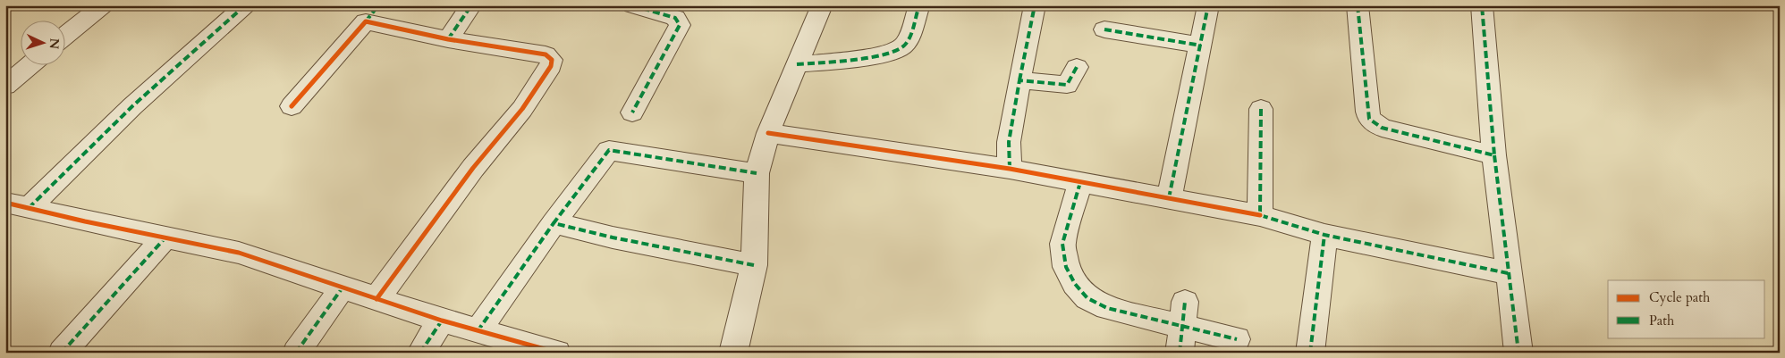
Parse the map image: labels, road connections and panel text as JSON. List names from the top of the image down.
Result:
{
  "legend": ["Cycle path", "Path"],
  "north": "right"
}
